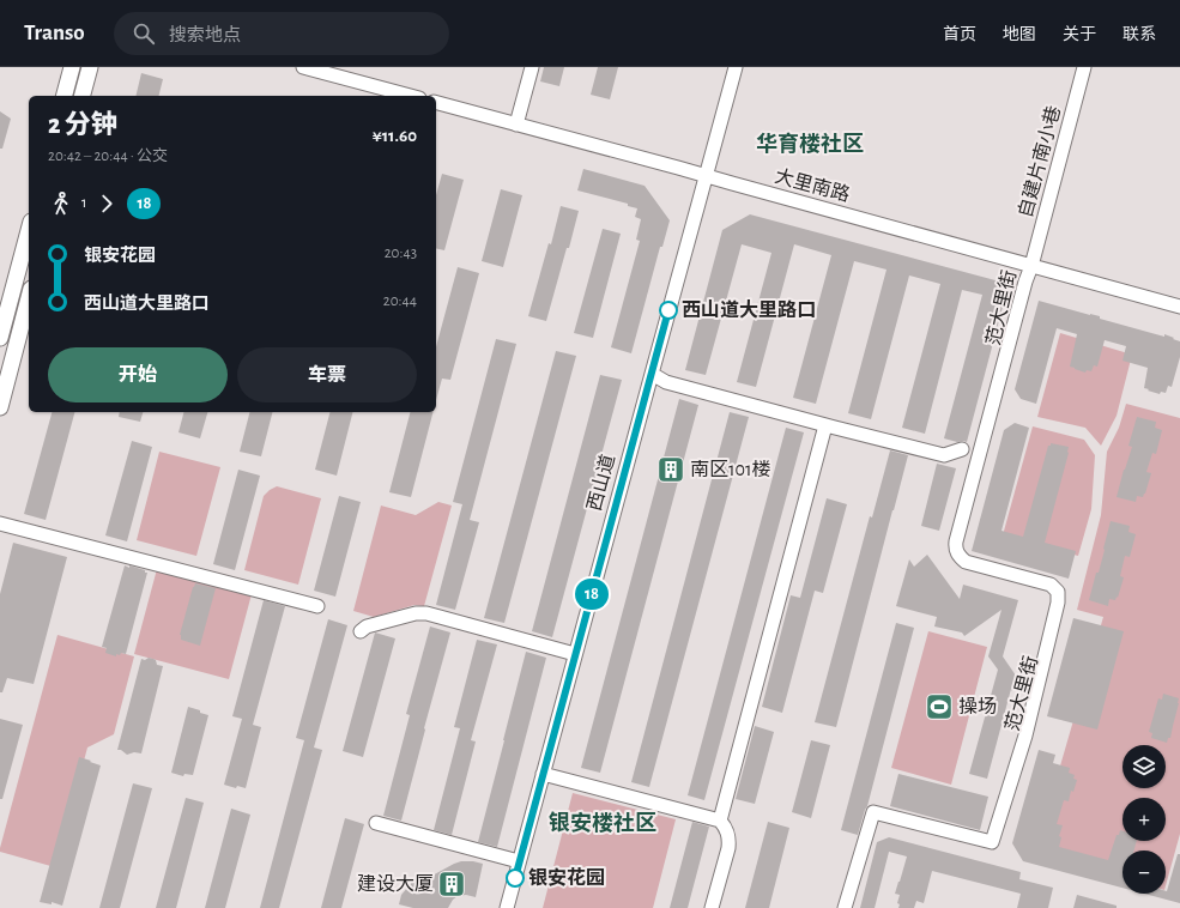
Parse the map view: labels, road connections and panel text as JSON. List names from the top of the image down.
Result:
{
  "streets": {
    "street": [
      "自建片南小巷",
      "大里南路",
      "范大里街",
      "西山道"
    ]
  },
  "crossings": [
    ["自建片南小巷", "大里南路"],
    ["自建片南小巷", "范大里街"],
    ["大里南路", "范大里街"],
    ["大里南路", "西山道"]
  ],
  "districts": ["华育楼社区", "银安楼社区"],
  "places": {
    "other": ["西山道大里路口", "银安花园"],
    "building": ["南区101楼", "建设大厦"],
    "sports": ["操场"]
  },
  "lines": ["bus line 18"],
  "page": {
    "header": "Transo",
    "search": "搜索地点",
    "nav": [
      "首页",
      "地图",
      "关于",
      "联系"
    ],
    "on_map": "18",
    "heading": ["2 分钟", "20:42 – 20:44 · 公交", "¥11.60"],
    "legs": ["1", "18"],
    "list": [
      {
        "name": "银安花园",
        "value": "20:43"
      },
      {
        "name": "西山道大里路口",
        "value": "20:44"
      }
    ],
    "buttons": ["开始", "车票"],
    "map_buttons": ["+", "−"]
  }
}
